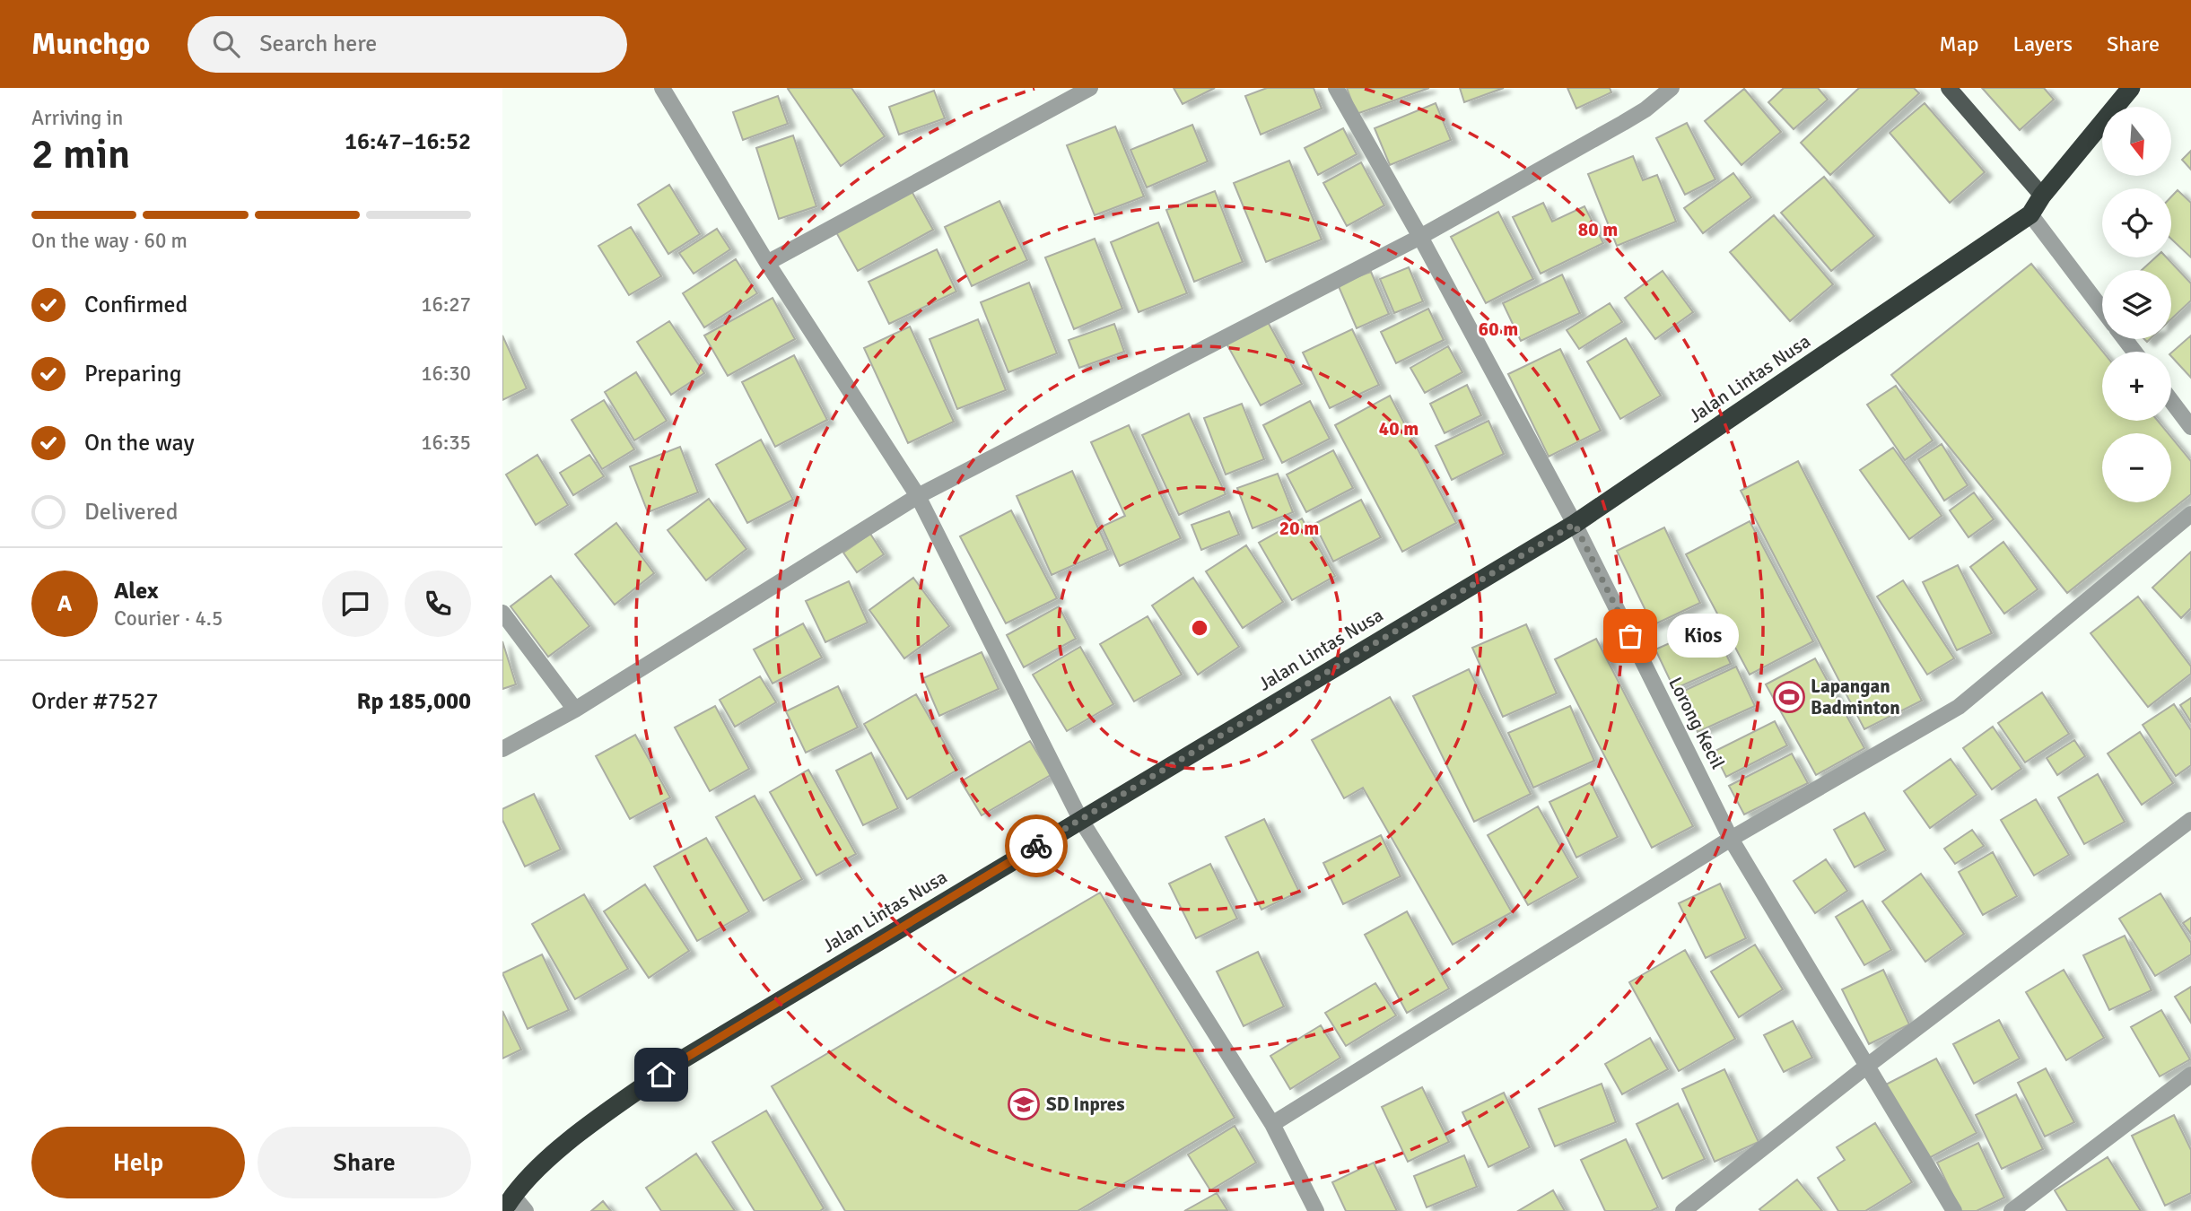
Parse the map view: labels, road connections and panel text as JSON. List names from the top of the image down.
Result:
{
  "streets": {
    "highway": ["Jalan Lintas Nusa"],
    "street": ["Lorong Kecil"]
  },
  "crossings": [
    ["Jalan Lintas Nusa", "Lorong Kecil"]
  ],
  "places": {
    "other": ["Kios"],
    "sports": ["Lapangan Badminton"],
    "school or university": ["SD Inpres"]
  },
  "north": "bottom",
  "page": {
    "header": "Munchgo",
    "search": "Search here",
    "nav": ["Map", "Layers", "Share"],
    "heading": ["2 min", "Arriving in", "16:47–16:52"],
    "panel": [
      "Alex",
      "Courier · 4.5",
      "Order #7527",
      "Rp 185,000"
    ],
    "map_buttons": ["+", "−"],
    "bar": "On the way · 60 m",
    "list": [
      ["Confirmed", "16:27"],
      ["Preparing", "16:30"],
      ["On the way", "16:35"],
      "Delivered"
    ],
    "round": "A",
    "bubble": "Kios",
    "buttons": ["Help", "Share"]
  },
  "rings": [
    "80 m",
    "60 m",
    "40 m",
    "20 m"
  ]
}
